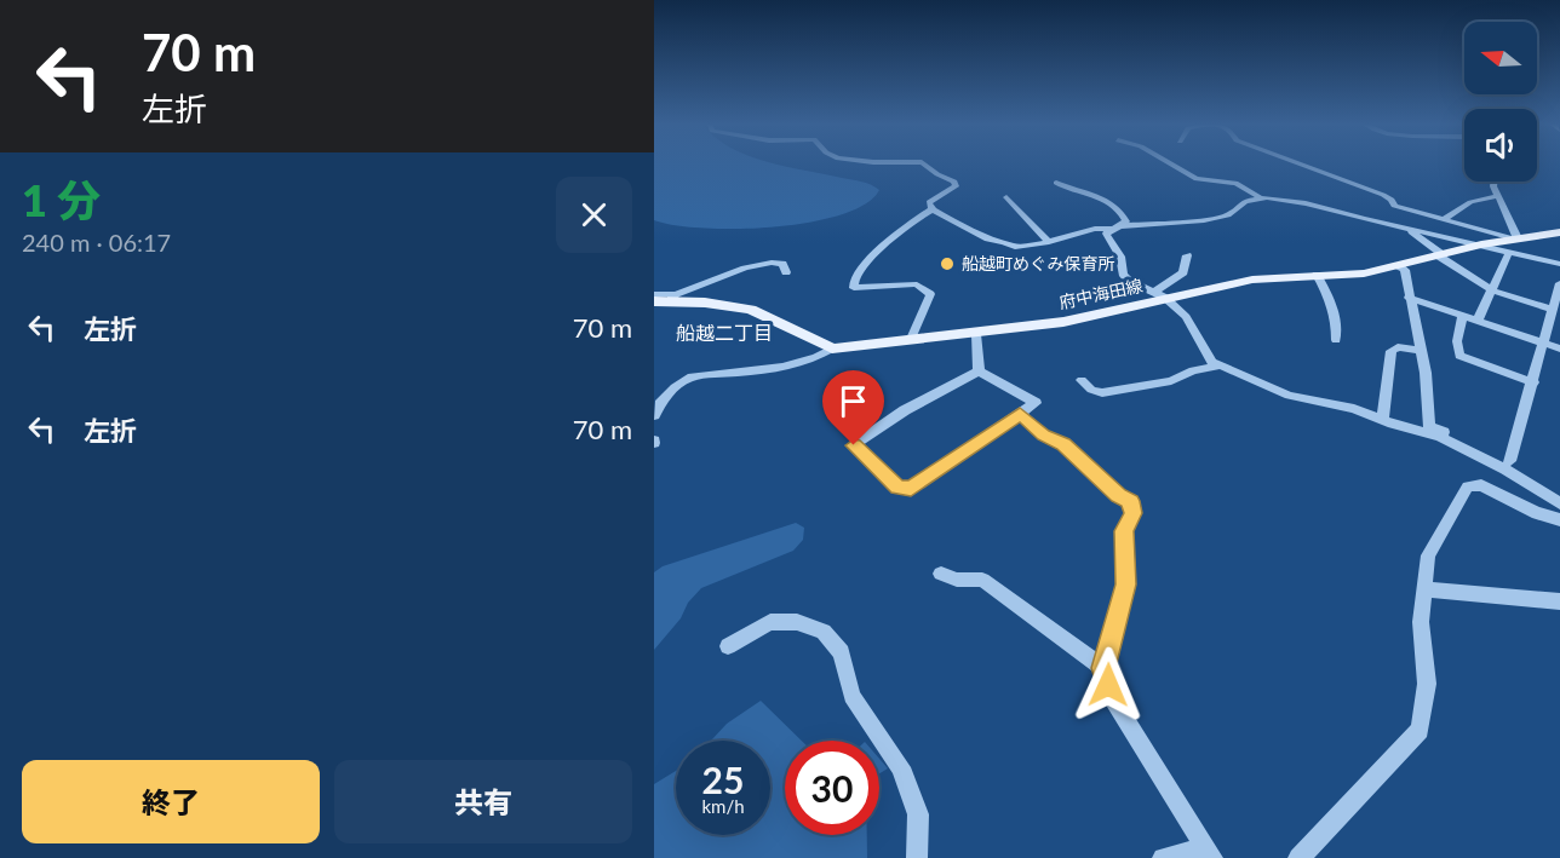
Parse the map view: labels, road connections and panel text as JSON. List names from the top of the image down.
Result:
{
  "streets": {
    "main road": ["府中海田線"]
  },
  "districts": ["船越二丁目"],
  "places": ["船越町めぐみ保育所"],
  "north": "left",
  "page": {
    "turn": ["70 m", "左折"],
    "heading": ["1 分", "240 m · 06:17"],
    "list": [
      {
        "name": "左折",
        "value": "70 m"
      },
      {
        "name": "左折",
        "value": "70 m"
      }
    ],
    "speed": "25 km/h",
    "limit": "30",
    "buttons": ["終了", "共有"]
  }
}
